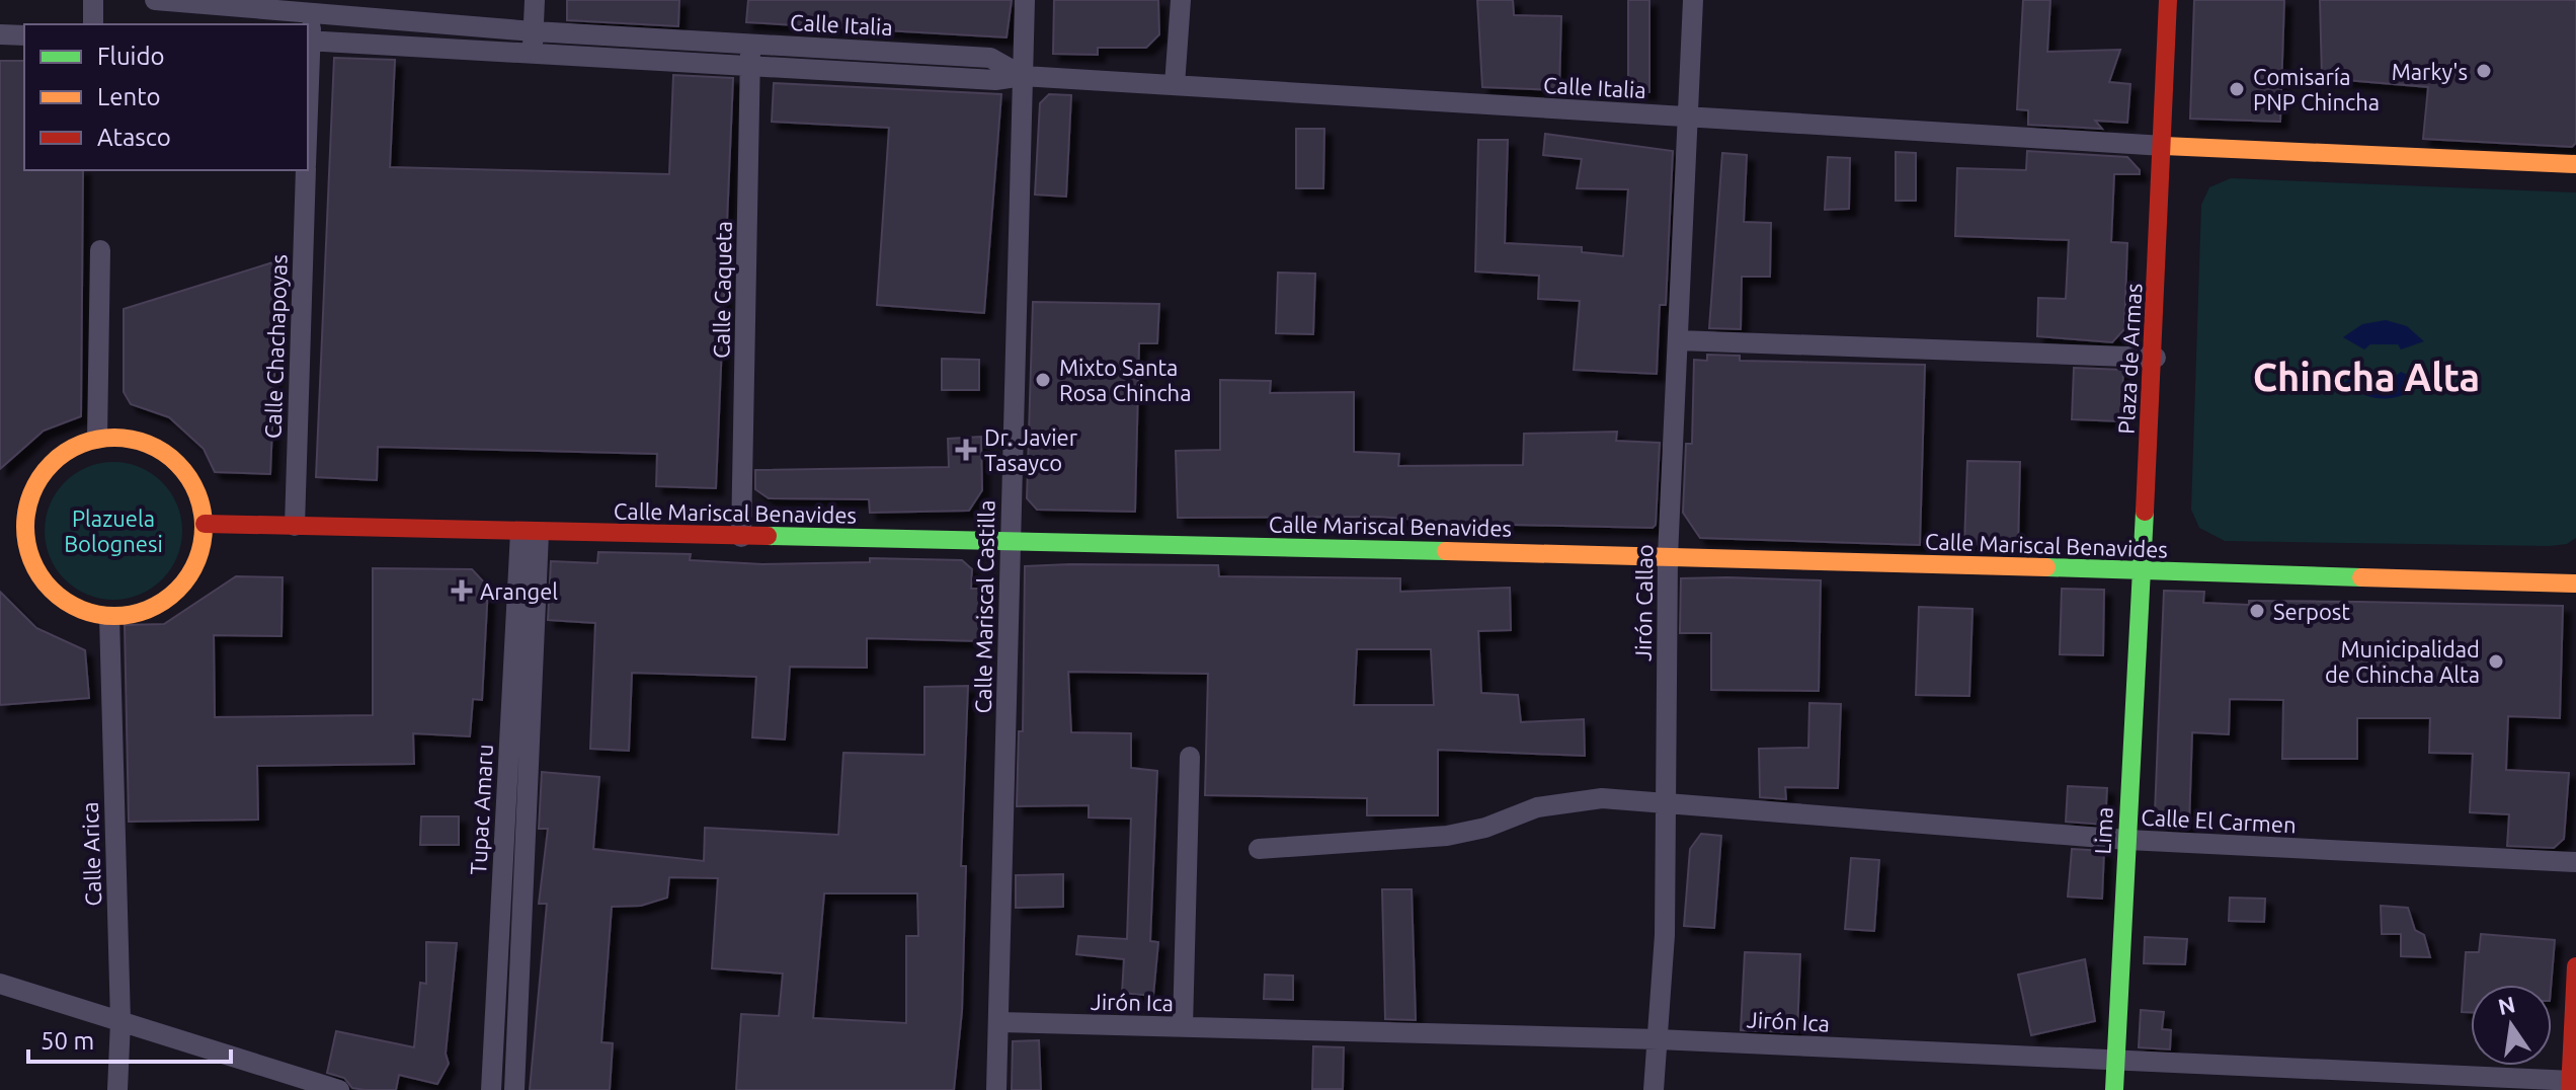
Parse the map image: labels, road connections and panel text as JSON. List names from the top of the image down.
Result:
{
  "streets": {
    "main road": ["Plaza de Armas", "Calle Mariscal Benavides", "Lima"],
    "street": [
      "Calle Italia",
      "Calle Caqueta",
      "Calle Chachapoyas",
      "Jirón Callao",
      "Calle Mariscal Castilla",
      "Tupac Amaru",
      "Calle El Carmen",
      "Calle Arica",
      "Jirón Ica"
    ]
  },
  "crossings": [
    ["Calle Italia", "Calle Caqueta"],
    ["Calle Italia", "Calle Chachapoyas"],
    ["Calle Italia", "Plaza de Armas"],
    ["Calle Italia", "Jirón Callao"],
    ["Calle Italia", "Calle Mariscal Castilla"],
    ["Calle Caqueta", "Calle Mariscal Benavides"],
    ["Calle Chachapoyas", "Calle Mariscal Benavides"],
    ["Plaza de Armas", "Calle Mariscal Benavides"],
    ["Plaza de Armas", "Lima"],
    ["Calle Mariscal Benavides", "Jirón Callao"],
    ["Calle Mariscal Benavides", "Calle Mariscal Castilla"],
    ["Calle Mariscal Benavides", "Tupac Amaru"],
    ["Calle Mariscal Benavides", "Lima"],
    ["Calle Mariscal Benavides", "Calle Arica"],
    ["Jirón Callao", "Calle El Carmen"],
    ["Jirón Callao", "Jirón Ica"],
    ["Calle Mariscal Castilla", "Jirón Ica"],
    ["Calle El Carmen", "Lima"],
    ["Lima", "Jirón Ica"]
  ],
  "districts": ["Chincha Alta"],
  "parks": ["Plazuela Bolognesi"],
  "places": {
    "other": [
      "Marky's",
      "Comisaría PNP Chincha",
      "Mixto Santa Rosa Chincha",
      "Serpost",
      "Municipalidad de Chincha Alta"
    ],
    "health": ["Dr. Javier Tasayco", "Arangel"]
  },
  "legend": ["Fluido", "Lento", "Atasco"],
  "scale_bar": "50 m",
  "north": "top"
}
